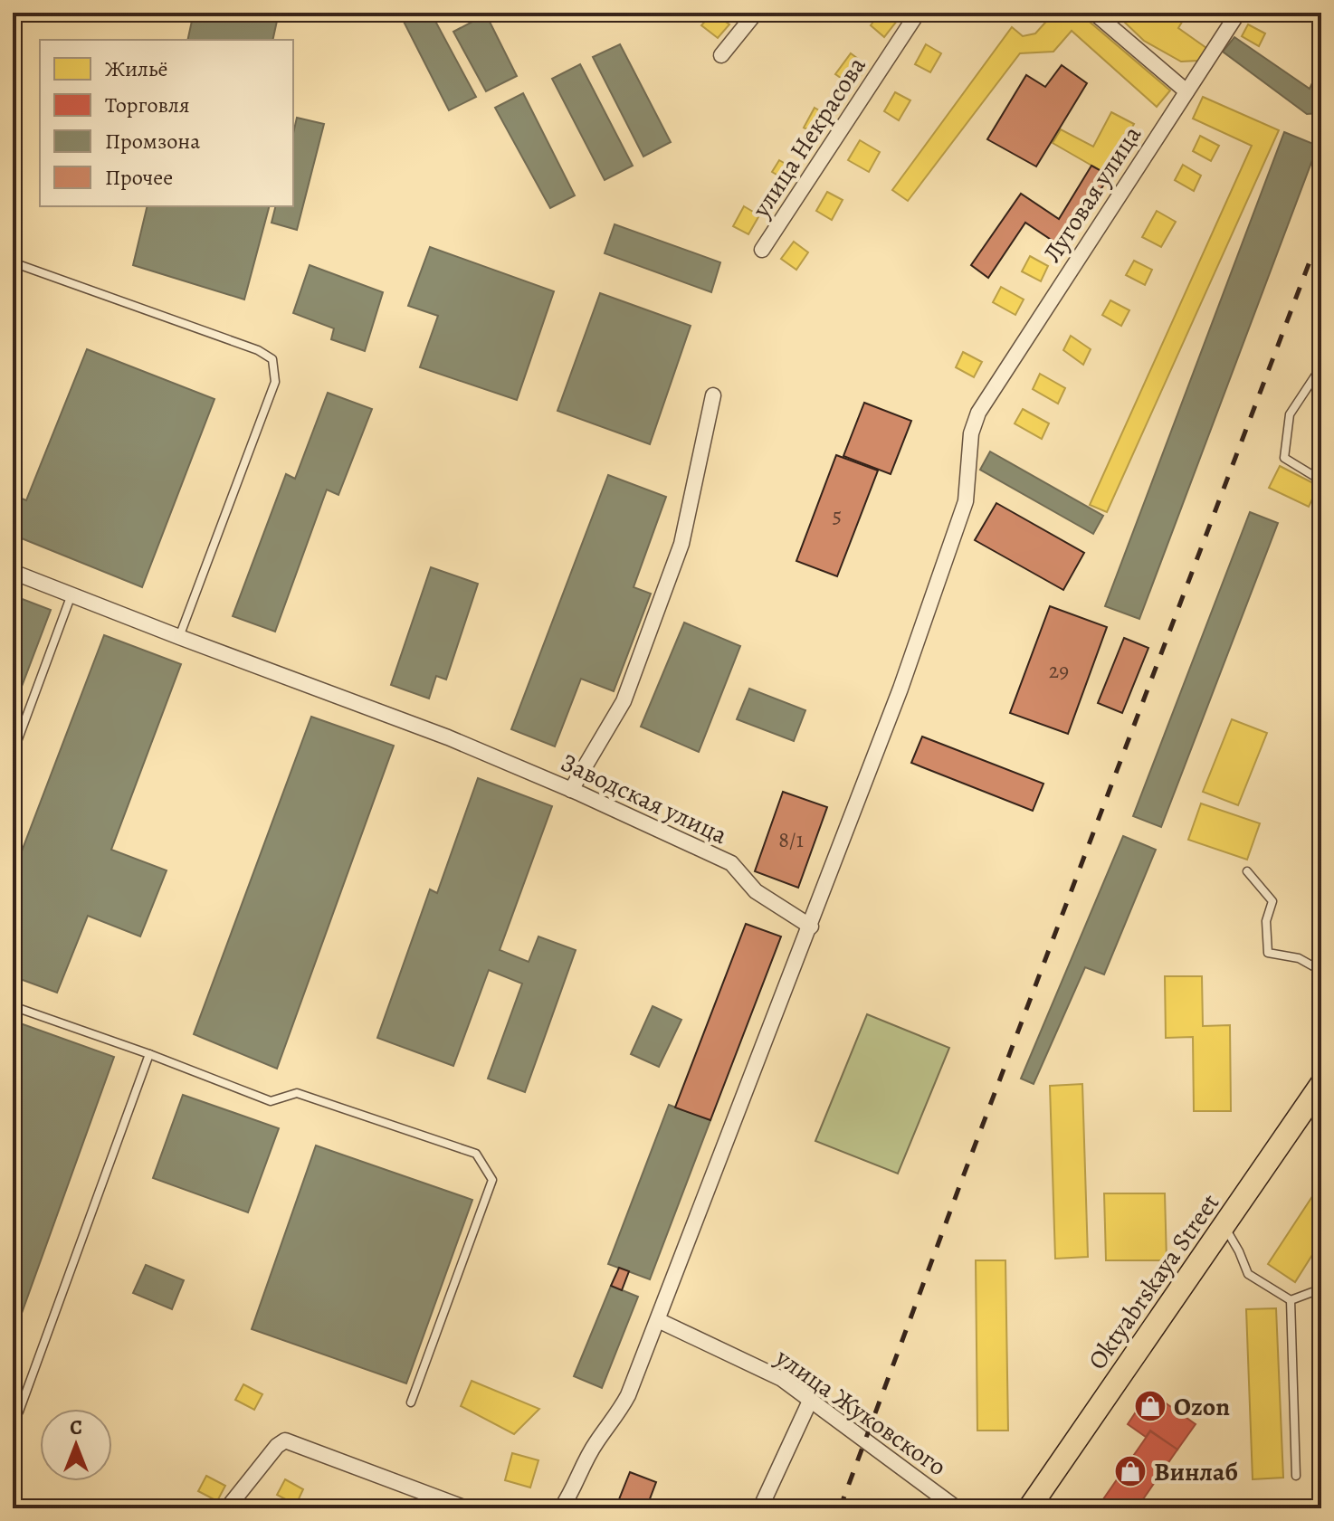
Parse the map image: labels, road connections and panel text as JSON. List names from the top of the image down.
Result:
{
  "streets": {
    "main road": ["Oktyabrskaya Street"],
    "street": [
      "улица Некрасова",
      "Луговая улица",
      "Заводская улица",
      "улица Жуковского"
    ]
  },
  "crossings": [
    ["Луговая улица", "Заводская улица"]
  ],
  "places": {
    "shop": ["Ozon", "Винлаб"]
  },
  "house_numbers": ["5", "29", "8/1"],
  "legend": [
    "Жильё",
    "Торговля",
    "Промзона",
    "Прочее"
  ],
  "north": "top"
}
